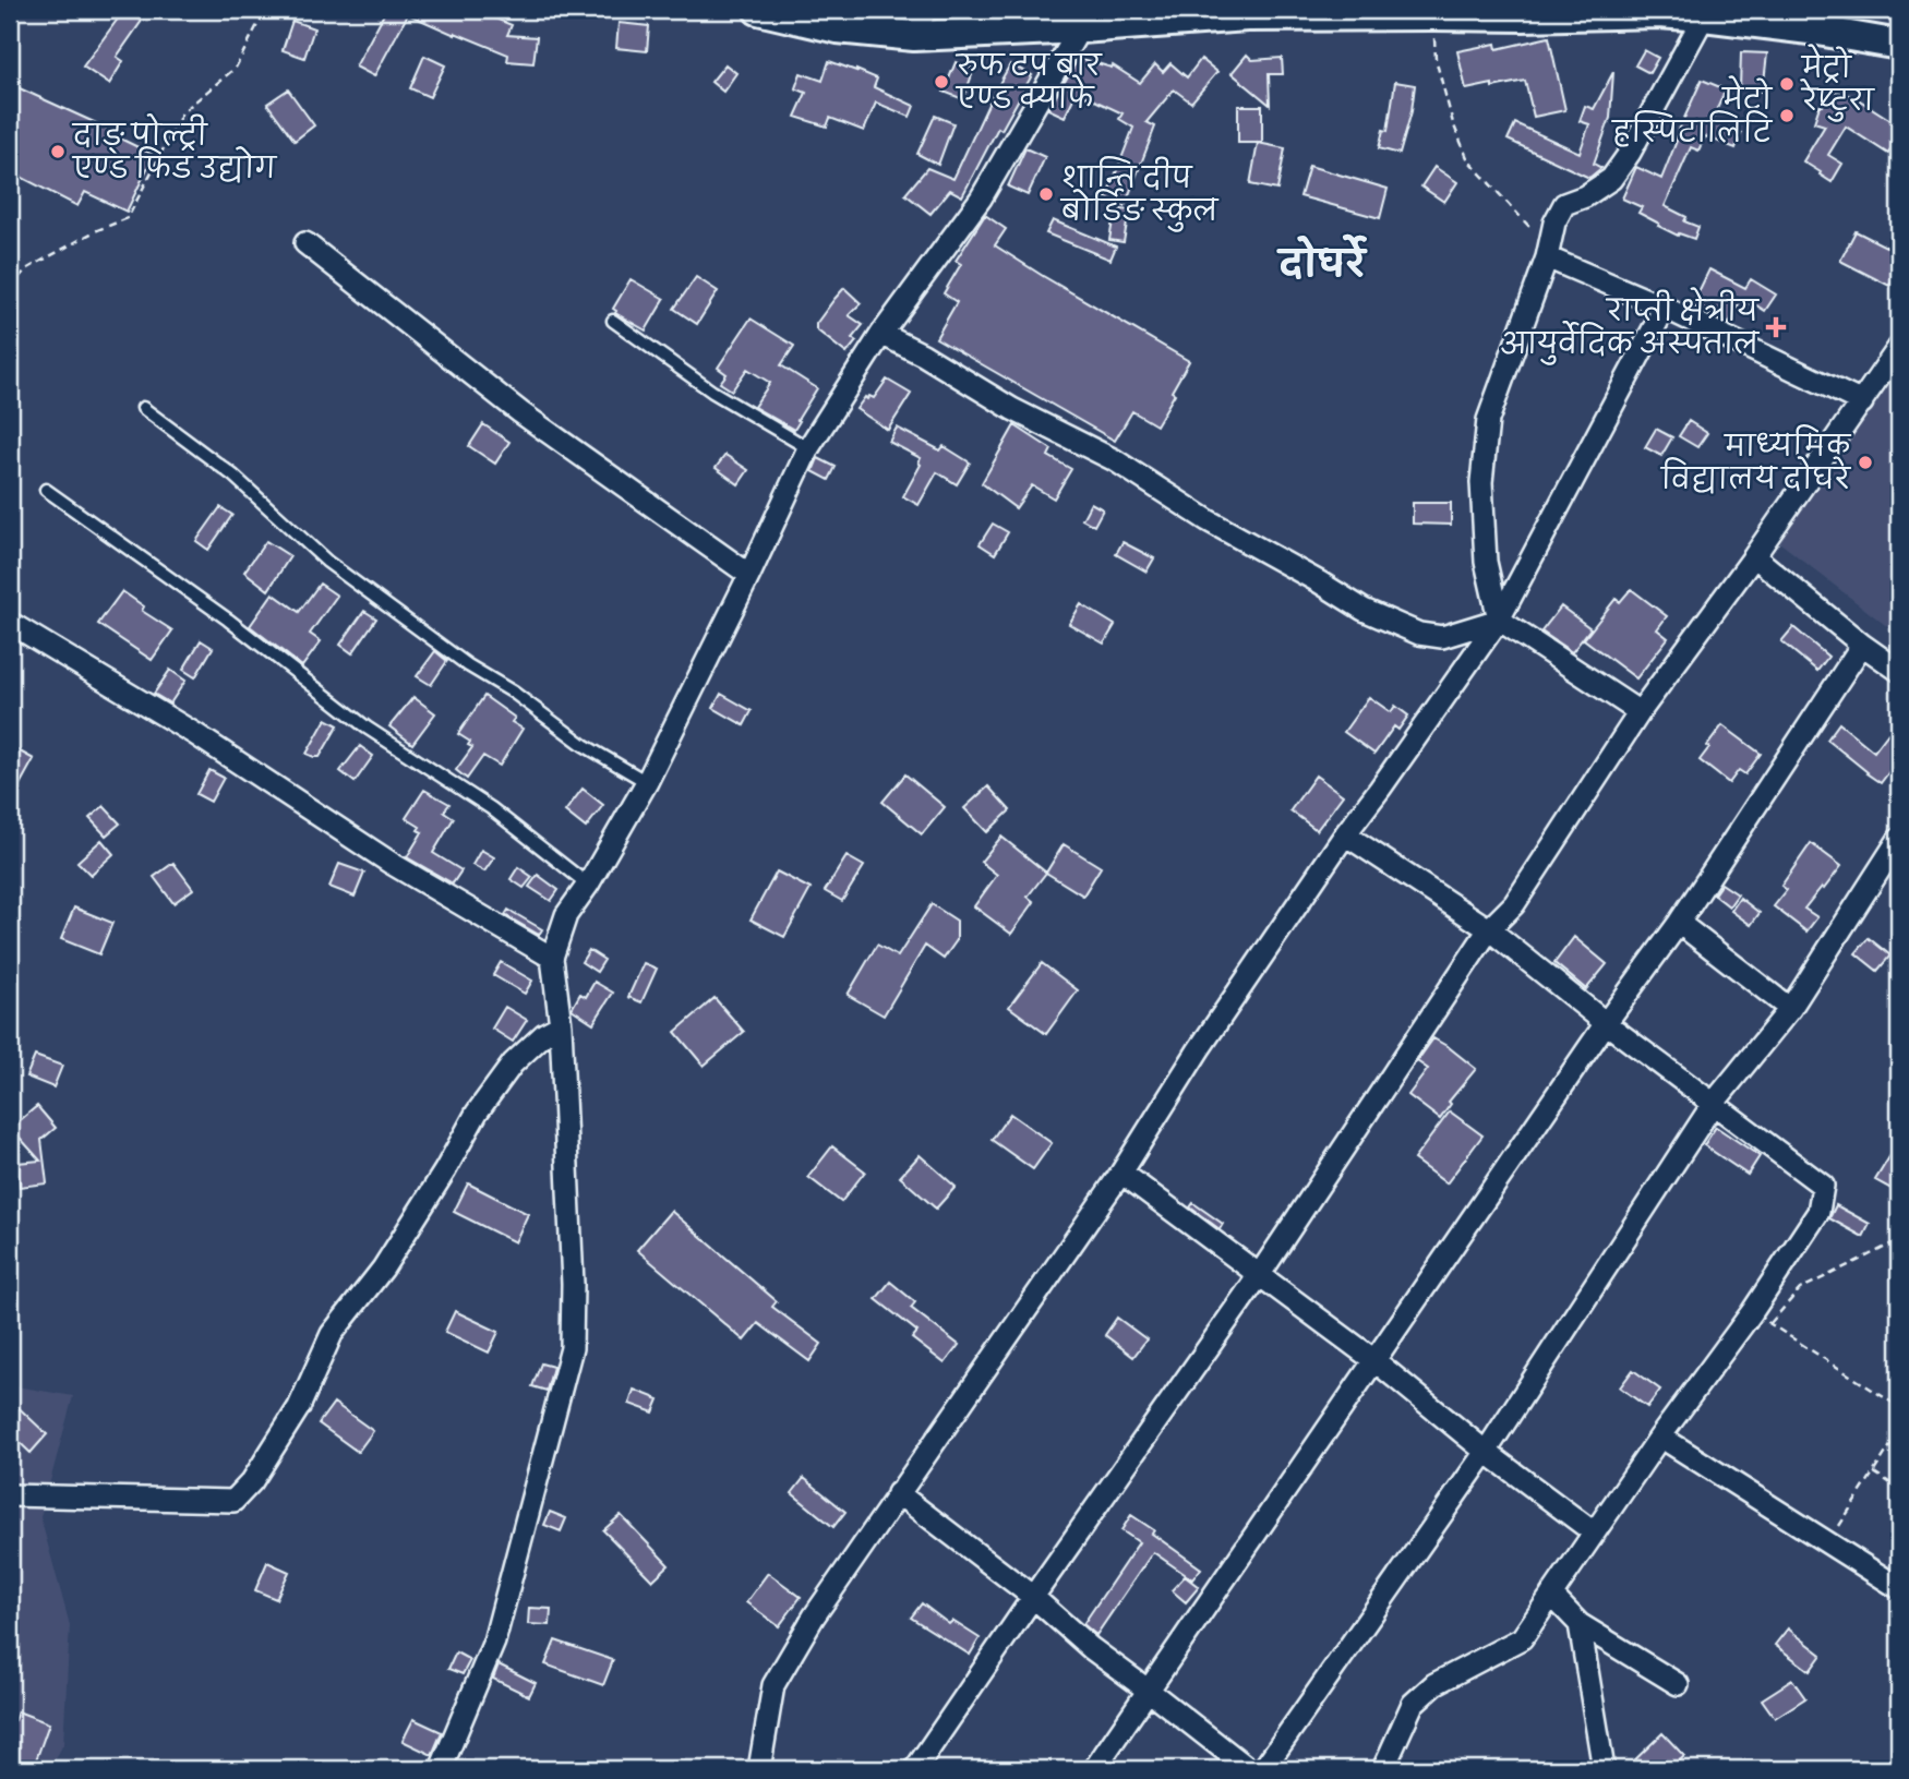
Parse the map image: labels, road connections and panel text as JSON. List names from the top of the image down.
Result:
{
  "districts": ["दोघर्रे"],
  "places": {
    "other": [
      "रुफ टप बार एण्ड क्याफे",
      "मेट्रो रेष्टुरा",
      "मेट्रो हस्पिटालिटि",
      "दाङ् पोल्ट्री एण्ड फिड उद्योग",
      "शान्ति दीप बोर्डिङ स्कुल",
      "माध्यमिक विद्यालय दोघरे"
    ],
    "health": ["राप्ती क्षेत्रीय आयुर्वेदिक अस्पताल"]
  }
}
